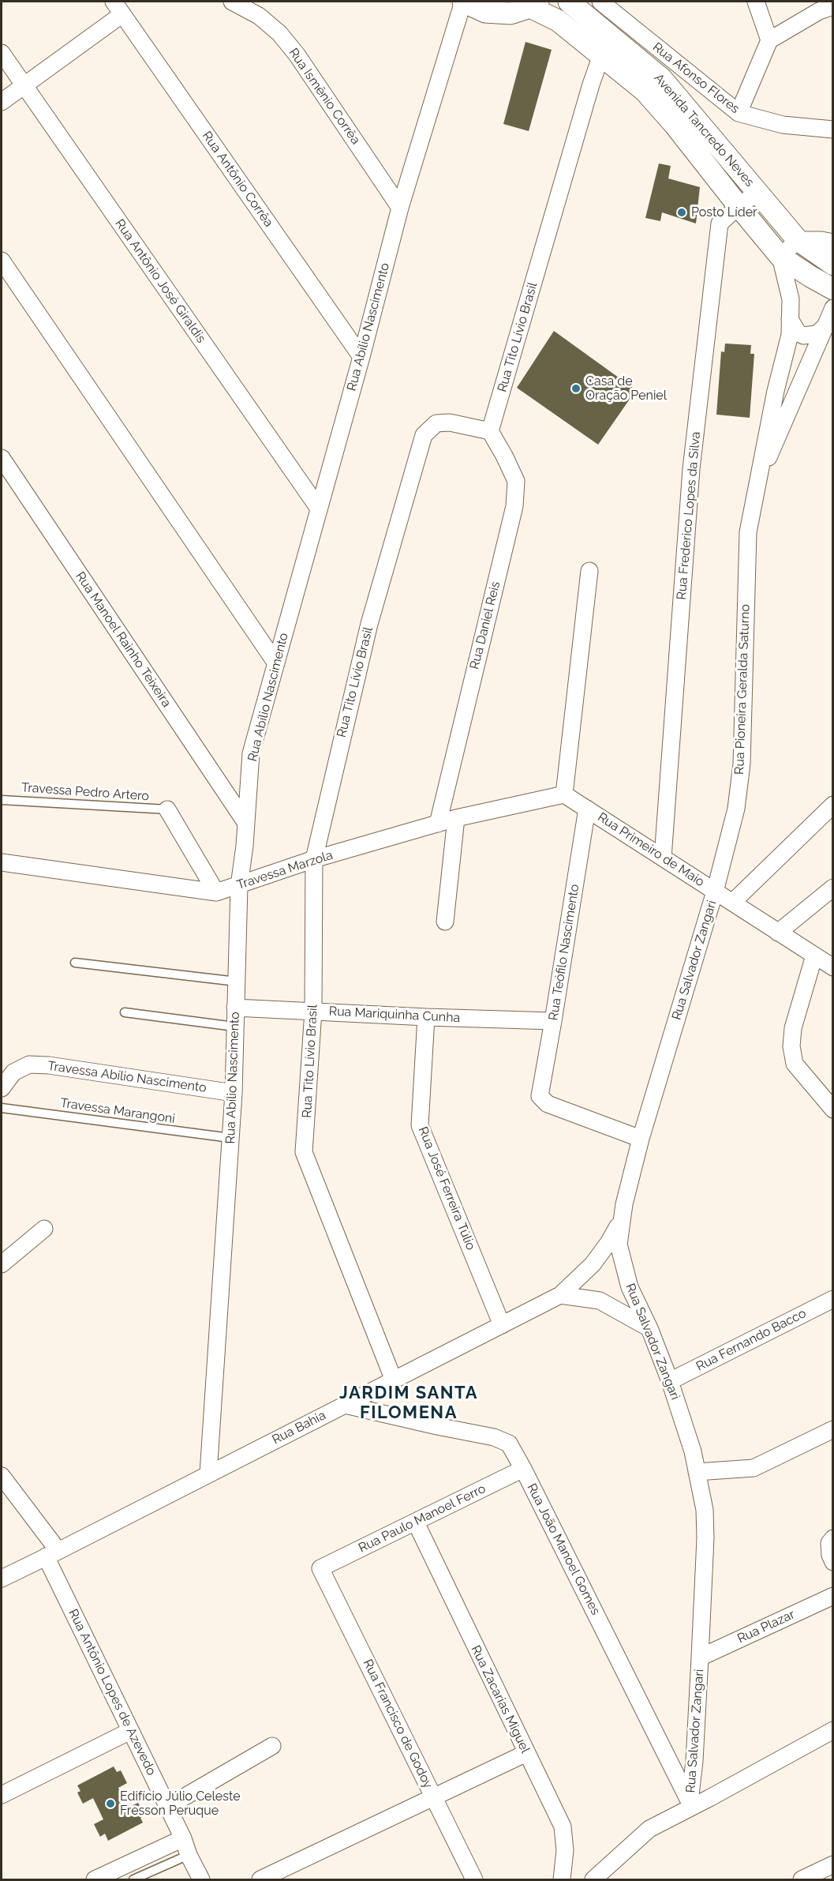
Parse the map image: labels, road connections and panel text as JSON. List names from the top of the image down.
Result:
{
  "streets": {
    "street": [
      "Rua Afonso Flores",
      "Rua Ismênio Corrêa",
      "Avenida Tancredo Neves",
      "Rua Antônio Corrêa",
      "Rua Antônio José Giraldis",
      "Rua Abílio Nascimento",
      "Rua Tito Lívio Brasil",
      "Rua Frederico Lopes da Silva",
      "Rua Daniel Reis",
      "Rua Manoel Rainho Teixeira",
      "Rua Pioneira Geralda Saturno",
      "Rua Primeiro de Maio",
      "Travessa Marzola",
      "Rua Teófilo Nascimento",
      "Rua Salvador Zangari",
      "Rua Mariquinha Cunha",
      "Travessa Abílio Nascimento",
      "Rua José Ferreira Túlio",
      "Rua Fernando Bacco",
      "Rua Bahia",
      "Rua Paulo Manoel Ferro",
      "Rua João Manoel Gomes",
      "Rua Plazar",
      "Rua Antônio Lopes de Azevedo",
      "Rua Zacarias Miguel",
      "Rua Francisco de Godoy"
    ],
    "lane": ["Travessa Pedro Artero", "Travessa Marangoni"]
  },
  "crossings": [
    ["Rua Ismênio Corrêa", "Rua Abílio Nascimento"],
    ["Avenida Tancredo Neves", "Rua Tito Lívio Brasil"],
    ["Avenida Tancredo Neves", "Rua Frederico Lopes da Silva"],
    ["Avenida Tancredo Neves", "Rua Pioneira Geralda Saturno"],
    ["Rua Antônio Corrêa", "Rua Abílio Nascimento"],
    ["Rua Antônio José Giraldis", "Rua Abílio Nascimento"],
    ["Rua Abílio Nascimento", "Rua Manoel Rainho Teixeira"],
    ["Rua Abílio Nascimento", "Travessa Marzola"],
    ["Rua Abílio Nascimento", "Rua Mariquinha Cunha"],
    ["Rua Abílio Nascimento", "Travessa Abílio Nascimento"],
    ["Rua Abílio Nascimento", "Travessa Marangoni"],
    ["Rua Abílio Nascimento", "Rua Bahia"],
    ["Rua Tito Lívio Brasil", "Rua Daniel Reis"],
    ["Rua Tito Lívio Brasil", "Travessa Marzola"],
    ["Rua Tito Lívio Brasil", "Rua Mariquinha Cunha"],
    ["Rua Tito Lívio Brasil", "Rua Bahia"],
    ["Rua Frederico Lopes da Silva", "Rua Primeiro de Maio"],
    ["Rua Daniel Reis", "Travessa Marzola"],
    ["Rua Pioneira Geralda Saturno", "Rua Primeiro de Maio"],
    ["Rua Pioneira Geralda Saturno", "Rua Salvador Zangari"],
    ["Rua Primeiro de Maio", "Travessa Marzola"],
    ["Rua Primeiro de Maio", "Rua Teófilo Nascimento"],
    ["Rua Primeiro de Maio", "Rua Salvador Zangari"],
    ["Rua Teófilo Nascimento", "Rua Salvador Zangari"],
    ["Rua Teófilo Nascimento", "Rua Mariquinha Cunha"],
    ["Rua Salvador Zangari", "Rua Fernando Bacco"],
    ["Rua Salvador Zangari", "Rua Bahia"],
    ["Rua Salvador Zangari", "Rua João Manoel Gomes"],
    ["Rua Salvador Zangari", "Rua Plazar"],
    ["Rua Mariquinha Cunha", "Rua José Ferreira Túlio"],
    ["Rua José Ferreira Túlio", "Rua Bahia"],
    ["Rua Bahia", "Rua João Manoel Gomes"],
    ["Rua Bahia", "Rua Antônio Lopes de Azevedo"],
    ["Rua Paulo Manoel Ferro", "Rua João Manoel Gomes"],
    ["Rua Paulo Manoel Ferro", "Rua Zacarias Miguel"],
    ["Rua Paulo Manoel Ferro", "Rua Francisco de Godoy"]
  ],
  "districts": ["JARDIM SANTA FILOMENA"],
  "places": ["Posto Líder", "Casa de Oração Peniel", "Edifício Júlio Celeste Fresson Peruque"]
}
